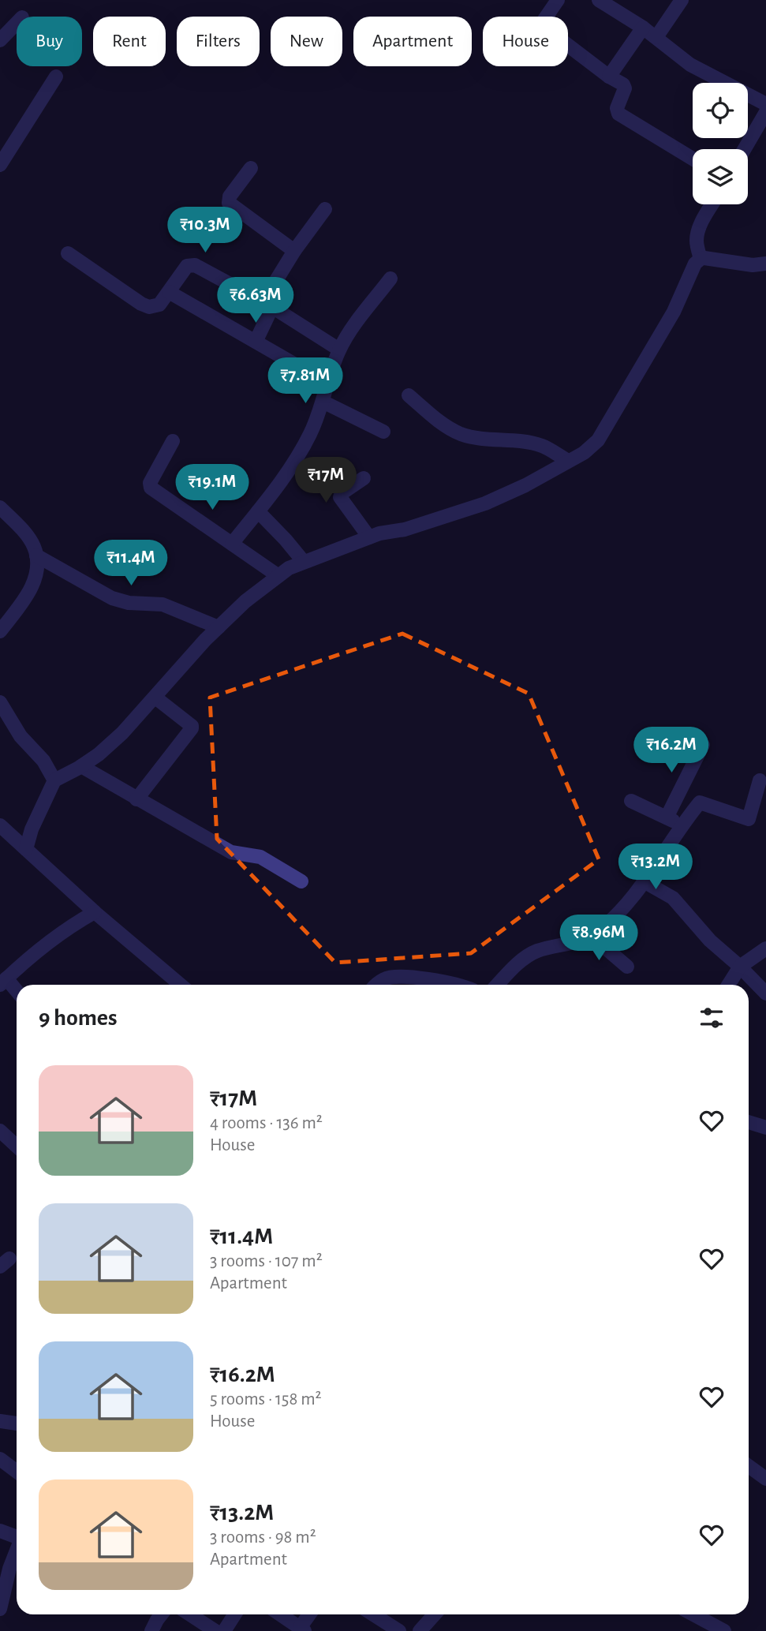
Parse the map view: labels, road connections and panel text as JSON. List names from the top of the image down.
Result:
{
  "page": {
    "chip": [
      "Buy",
      "Rent",
      "Filters",
      "New",
      "Apartment",
      "House"
    ],
    "price": [
      "₹10.3M",
      "₹6.63M",
      "₹7.81M",
      "₹17M",
      "₹19.1M",
      "₹11.4M",
      "₹16.2M",
      "₹13.2M",
      "₹8.96M"
    ],
    "heading": "9 homes",
    "list": [
      {
        "name": "₹17M",
        "note": "4 rooms · 136 m² · House"
      },
      {
        "name": "₹11.4M",
        "note": "3 rooms · 107 m² · Apartment"
      },
      {
        "name": "₹16.2M",
        "note": "5 rooms · 158 m² · House"
      },
      {
        "name": "₹13.2M",
        "note": "3 rooms · 98 m² · Apartment"
      }
    ]
  }
}
